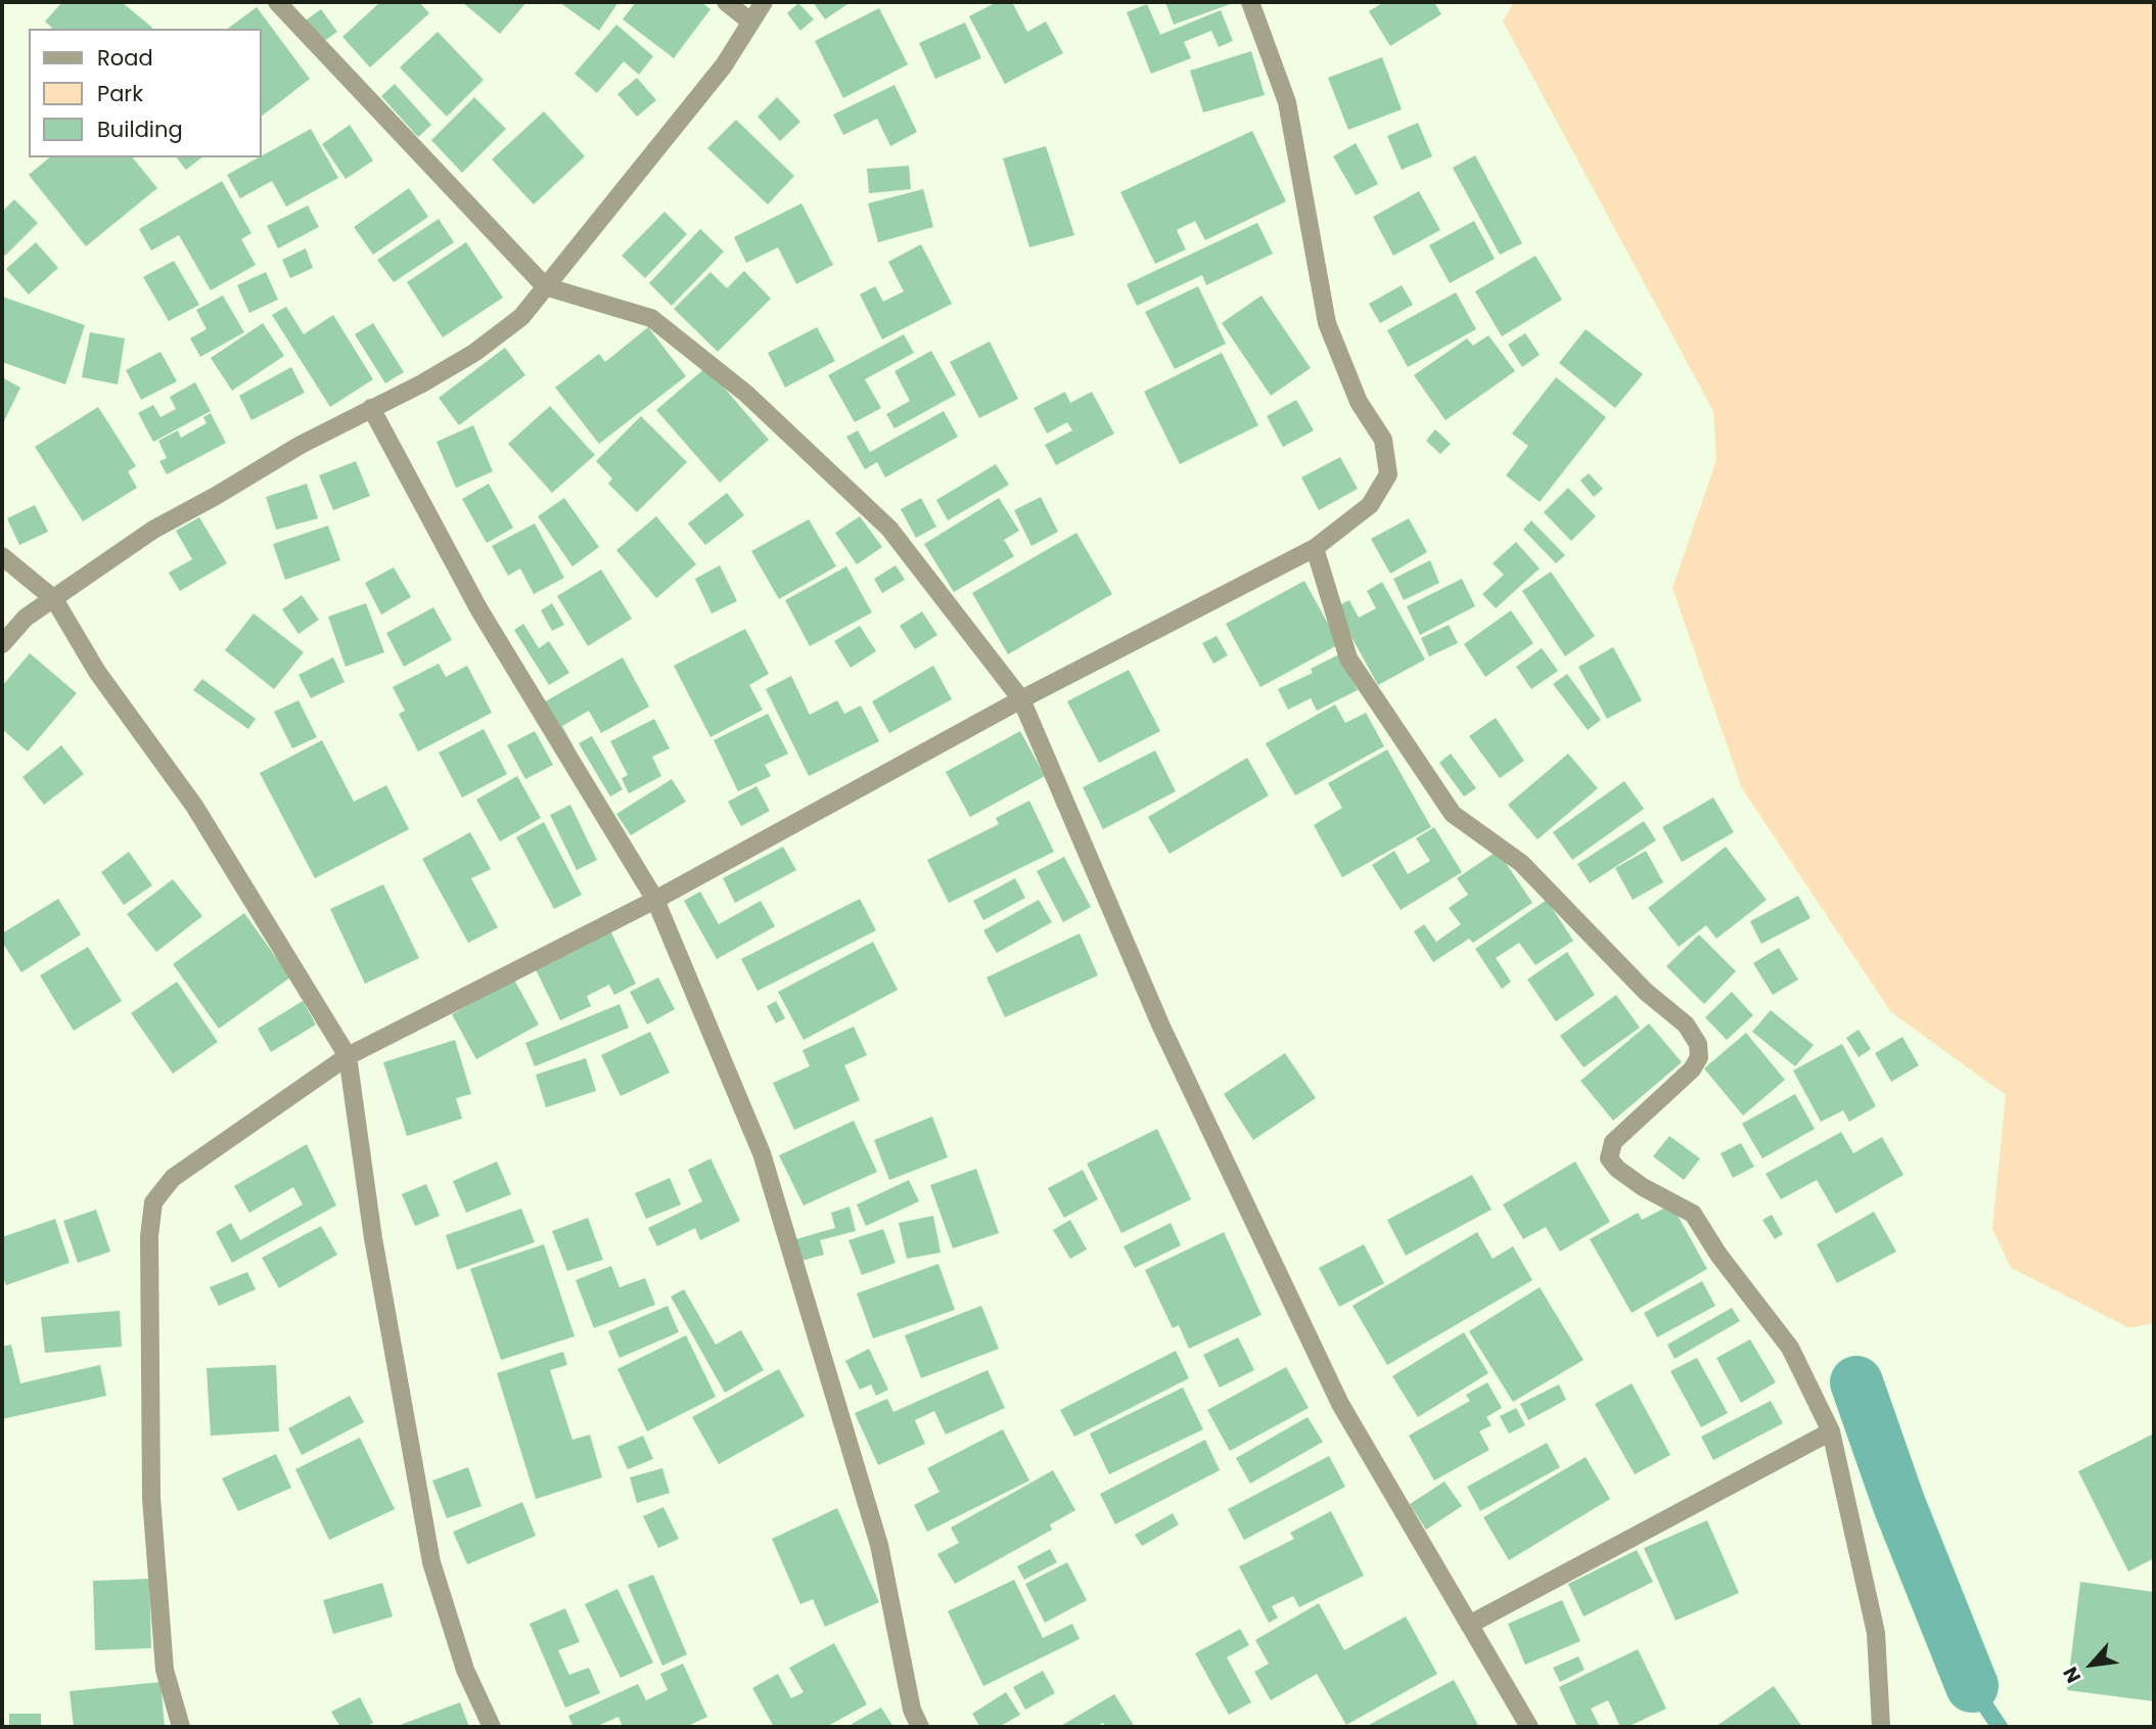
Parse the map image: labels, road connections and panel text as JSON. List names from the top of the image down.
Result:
{
  "legend": ["Road", "Park", "Building"],
  "north": "bottom left"
}
